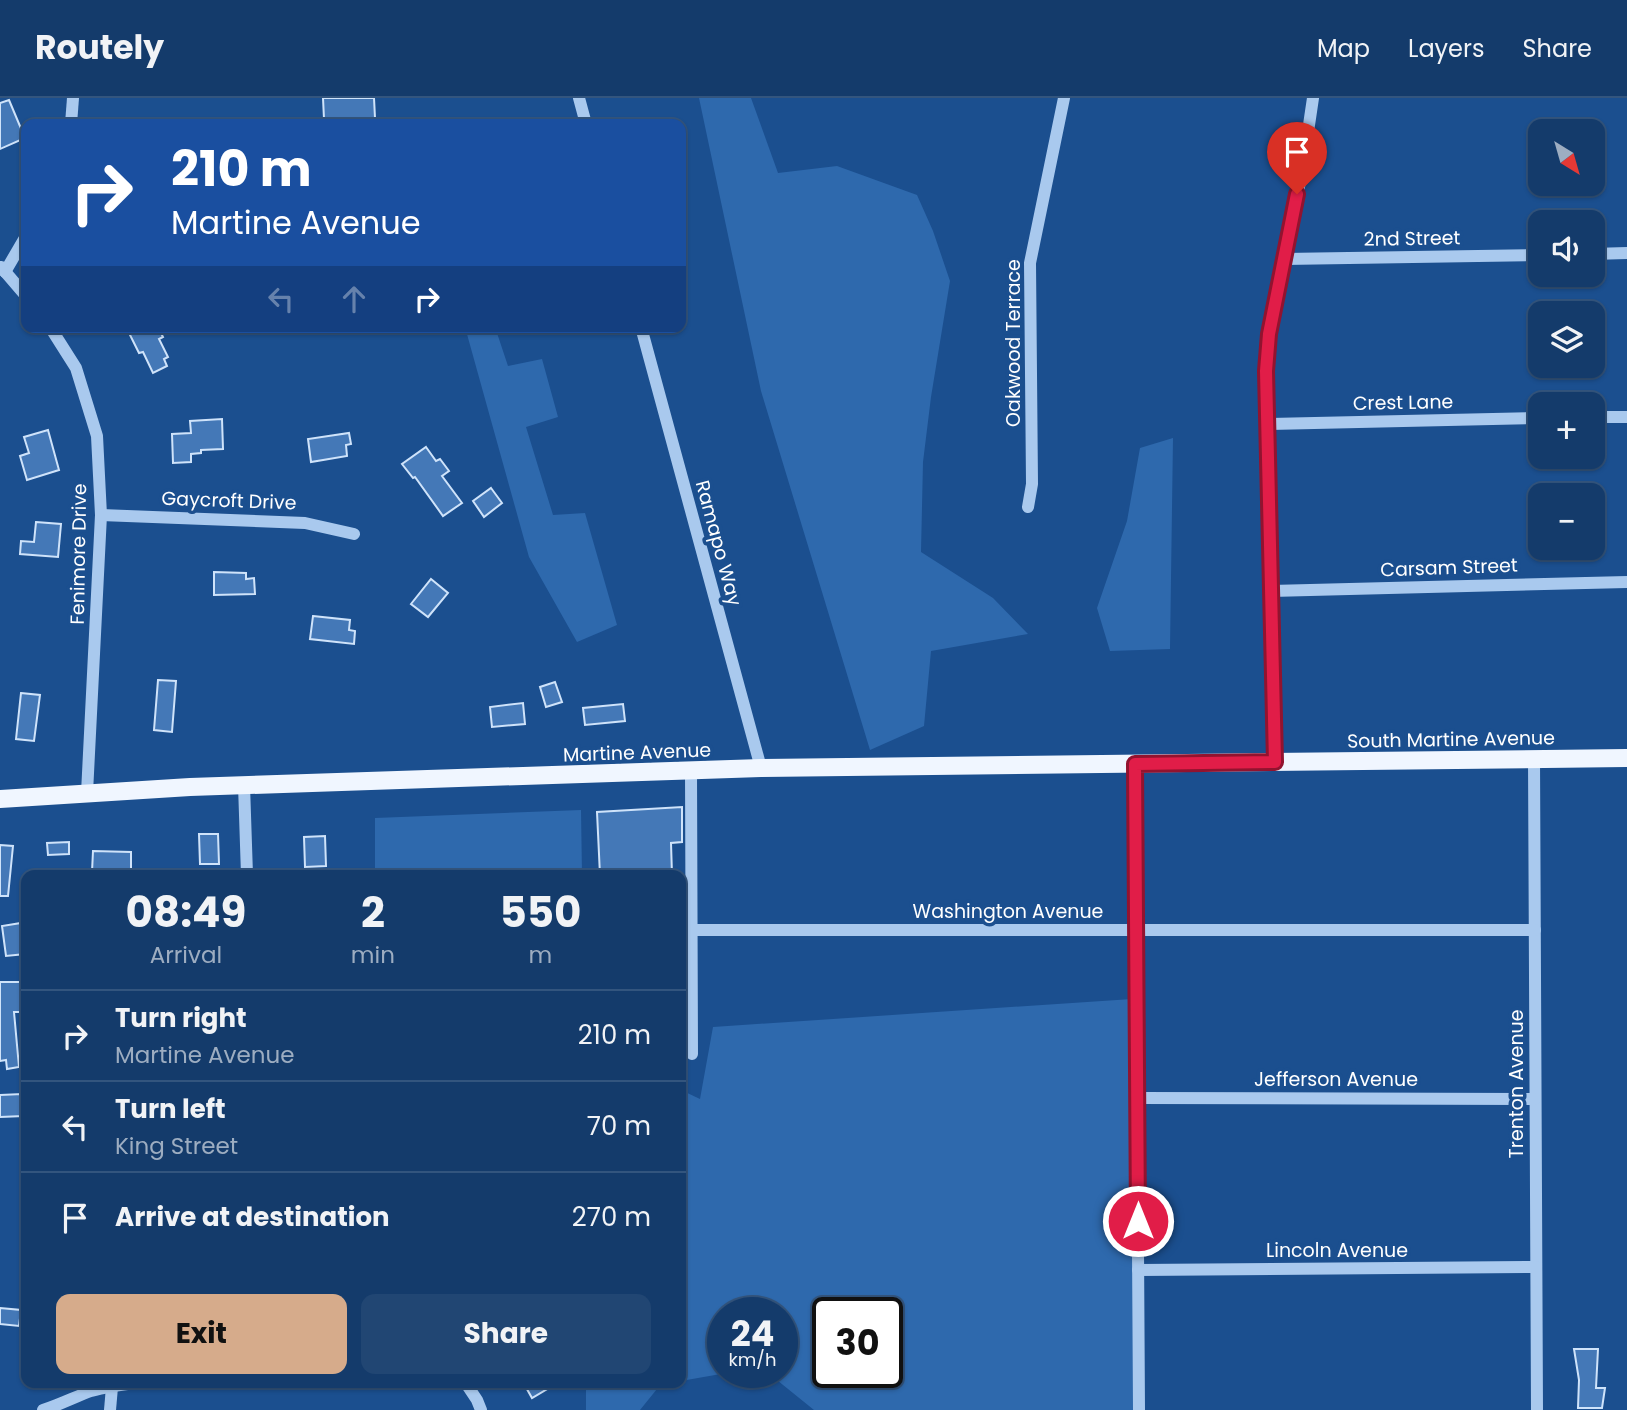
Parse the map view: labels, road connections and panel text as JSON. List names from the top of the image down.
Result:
{
  "streets": {
    "main road": ["South Martine Avenue", "Martine Avenue"],
    "street": [
      "2nd Street",
      "Oakwood Terrace",
      "Crest Lane",
      "Gaycroft Drive",
      "Ramapo Way",
      "Fenimore Drive",
      "Carsam Street",
      "Washington Avenue",
      "Jefferson Avenue",
      "Trenton Avenue",
      "Lincoln Avenue"
    ]
  },
  "crossings": [
    ["Gaycroft Drive", "Fenimore Drive"],
    ["Ramapo Way", "Martine Avenue"],
    ["Fenimore Drive", "Martine Avenue"],
    ["South Martine Avenue", "Martine Avenue"],
    ["South Martine Avenue", "Trenton Avenue"],
    ["Washington Avenue", "Trenton Avenue"],
    ["Jefferson Avenue", "Trenton Avenue"],
    ["Trenton Avenue", "Lincoln Avenue"]
  ],
  "north": "bottom right",
  "page": {
    "header": "Routely",
    "nav": ["Map", "Layers", "Share"],
    "map_buttons": ["+", "−"],
    "turn": ["210 m", "Martine Avenue"],
    "eta": [
      "08:49",
      "Arrival",
      "2",
      "min",
      "550",
      "m"
    ],
    "list": [
      {
        "name": "Turn right",
        "note": "Martine Avenue",
        "value": "210 m"
      },
      {
        "name": "Turn left",
        "note": "King Street",
        "value": "70 m"
      },
      {
        "name": "Arrive at destination",
        "value": "270 m"
      }
    ],
    "buttons": ["Exit", "Share"],
    "speed": "24 km/h",
    "limit": "30"
  }
}
